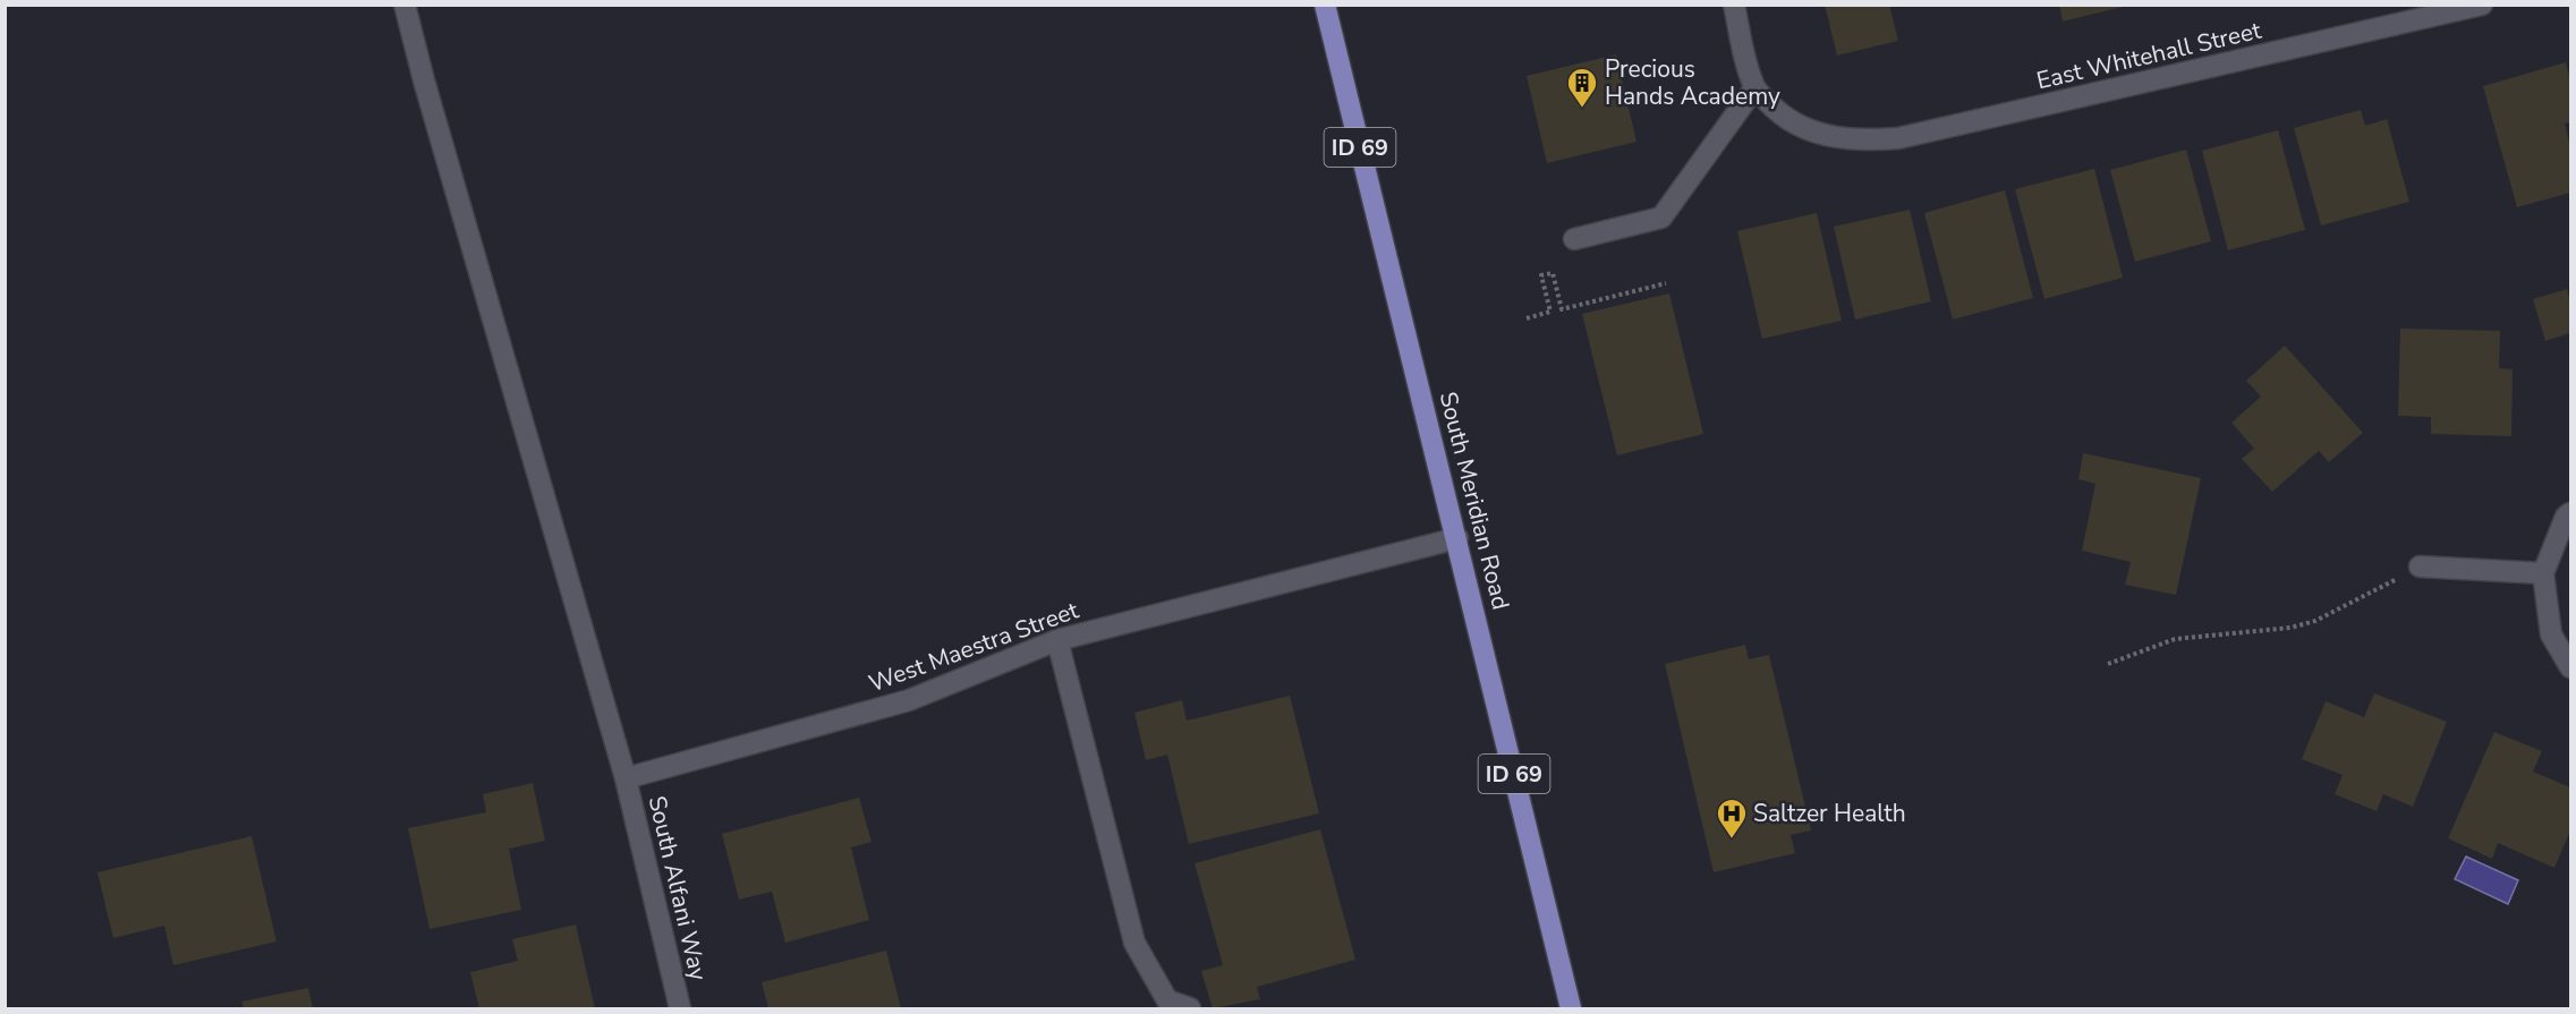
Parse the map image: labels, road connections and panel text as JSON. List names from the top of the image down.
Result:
{
  "streets": {
    "main road": ["ID 69", "South Meridian Road"],
    "street": ["East Whitehall Street", "West Maestra Street", "South Alfani Way"]
  },
  "crossings": [
    ["South Meridian Road", "West Maestra Street"],
    ["West Maestra Street", "South Alfani Way"]
  ],
  "places": {
    "building": ["Precious Hands Academy"],
    "hospital": ["Saltzer Health"]
  }
}
